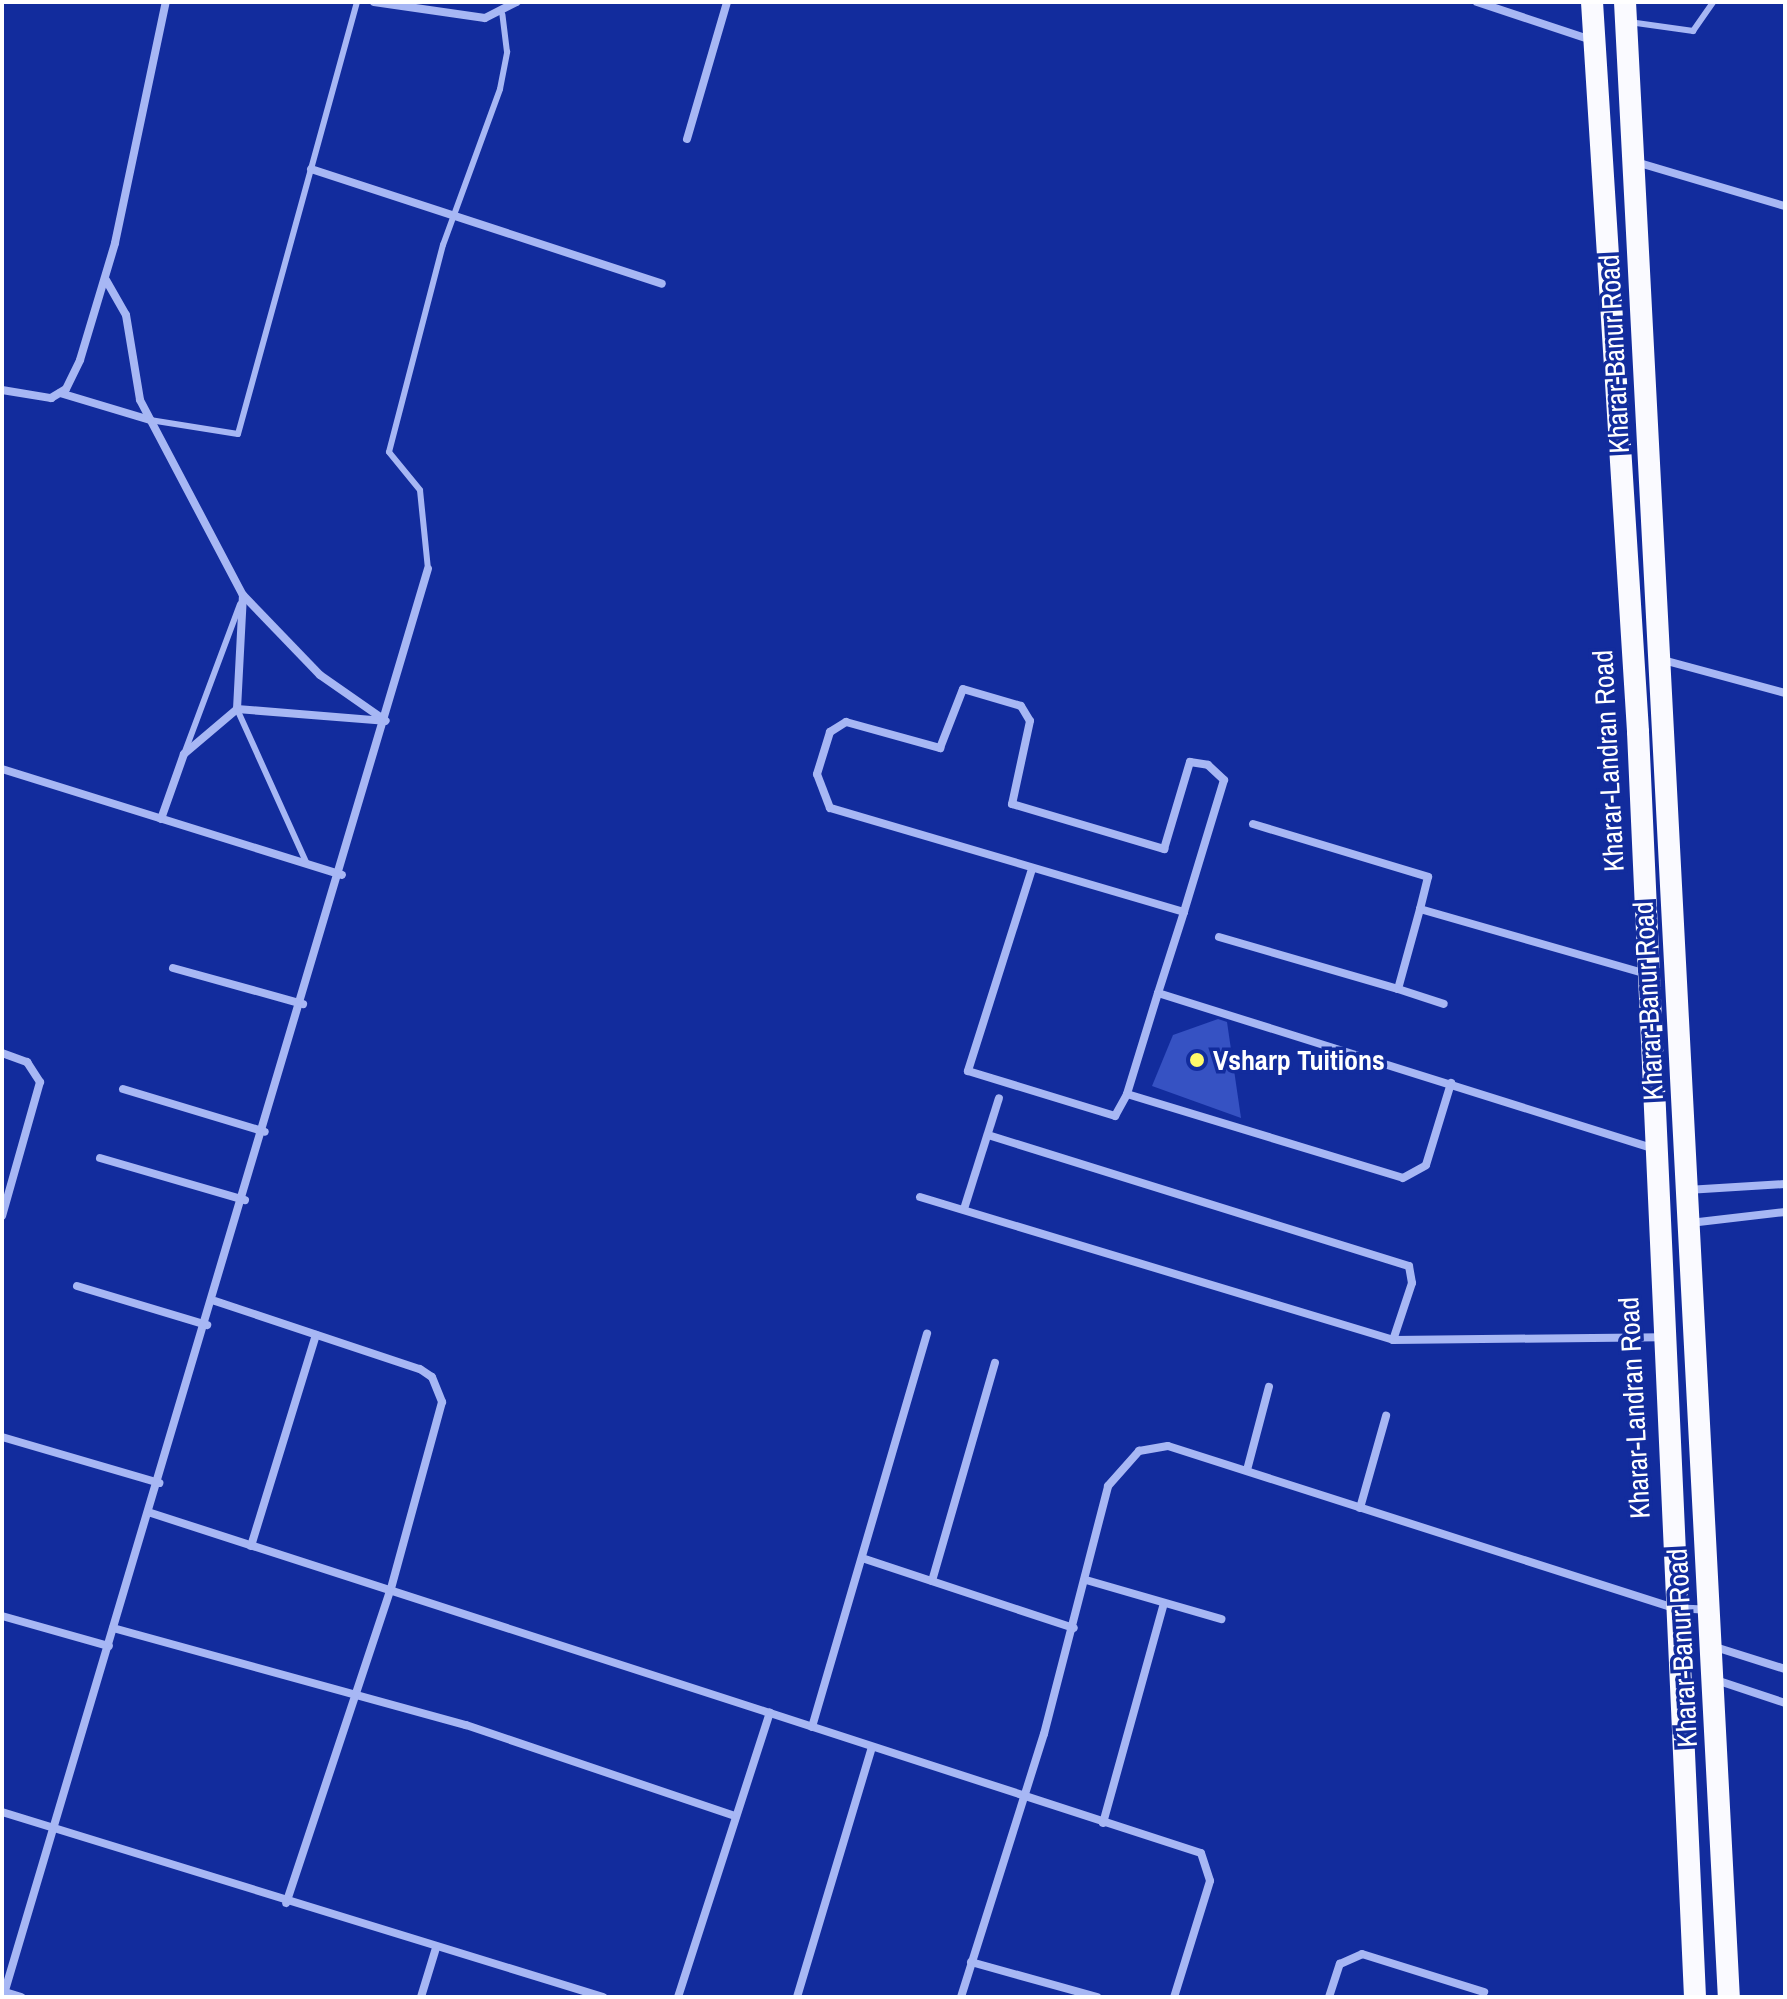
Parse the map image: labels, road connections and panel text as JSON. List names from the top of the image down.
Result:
{
  "streets": {
    "highway": ["Kharar-Banur Road", "Kharar-Landran Road"]
  },
  "places": ["Vsharp Tuitions"]
}
